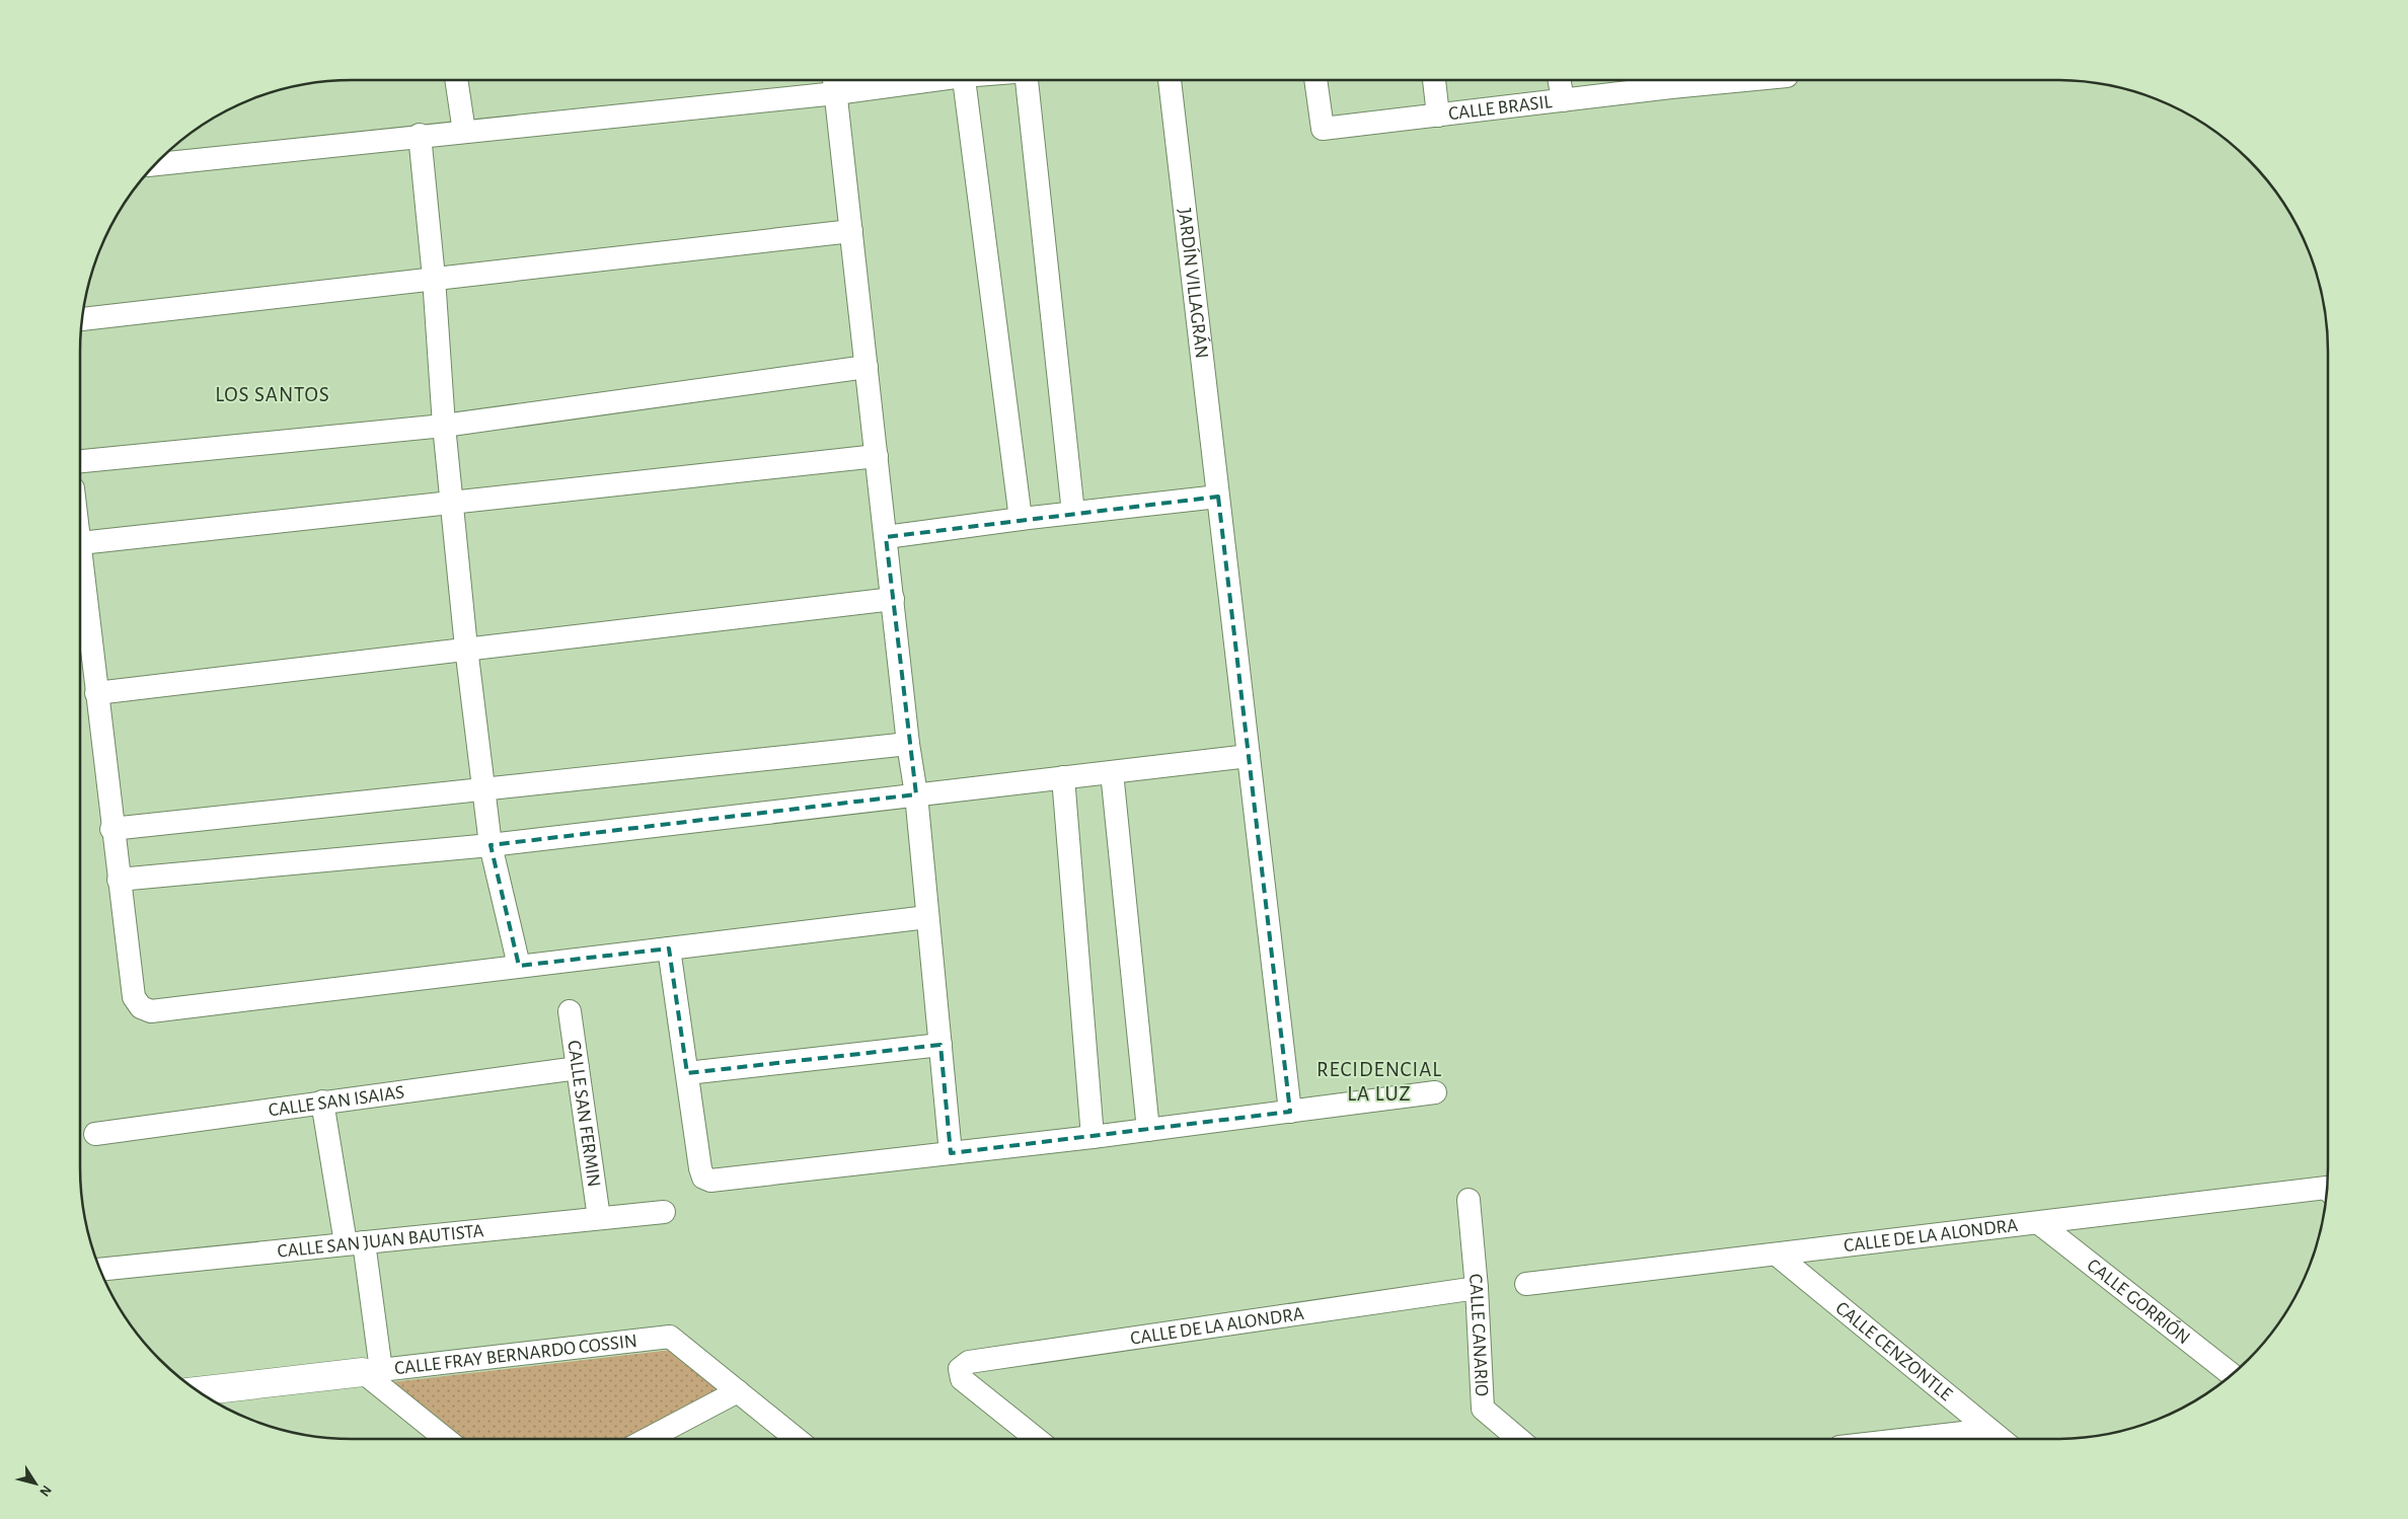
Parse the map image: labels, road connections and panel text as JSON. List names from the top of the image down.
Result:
{
  "streets": {
    "street": [
      "CALLE BRASIL",
      "JARDÍN VILLAGRÁN",
      "CALLE SAN ISAIAS",
      "CALLE SAN FERMIN",
      "CALLE DE LA ALONDRA",
      "CALLE SAN JUAN BAUTISTA",
      "CALLE GORRIÓN",
      "CALLE CANARIO",
      "CALLE CENZONTLE",
      "CALLE FRAY BERNARDO COSSIN"
    ]
  },
  "crossings": [
    ["CALLE SAN ISAIAS", "CALLE SAN FERMIN"],
    ["CALLE SAN FERMIN", "CALLE SAN JUAN BAUTISTA"],
    ["CALLE DE LA ALONDRA", "CALLE GORRIÓN"],
    ["CALLE DE LA ALONDRA", "CALLE CANARIO"],
    ["CALLE DE LA ALONDRA", "CALLE CENZONTLE"]
  ],
  "districts": ["LOS SANTOS", "RECIDENCIAL LA LUZ"],
  "north": "bottom right"
}
